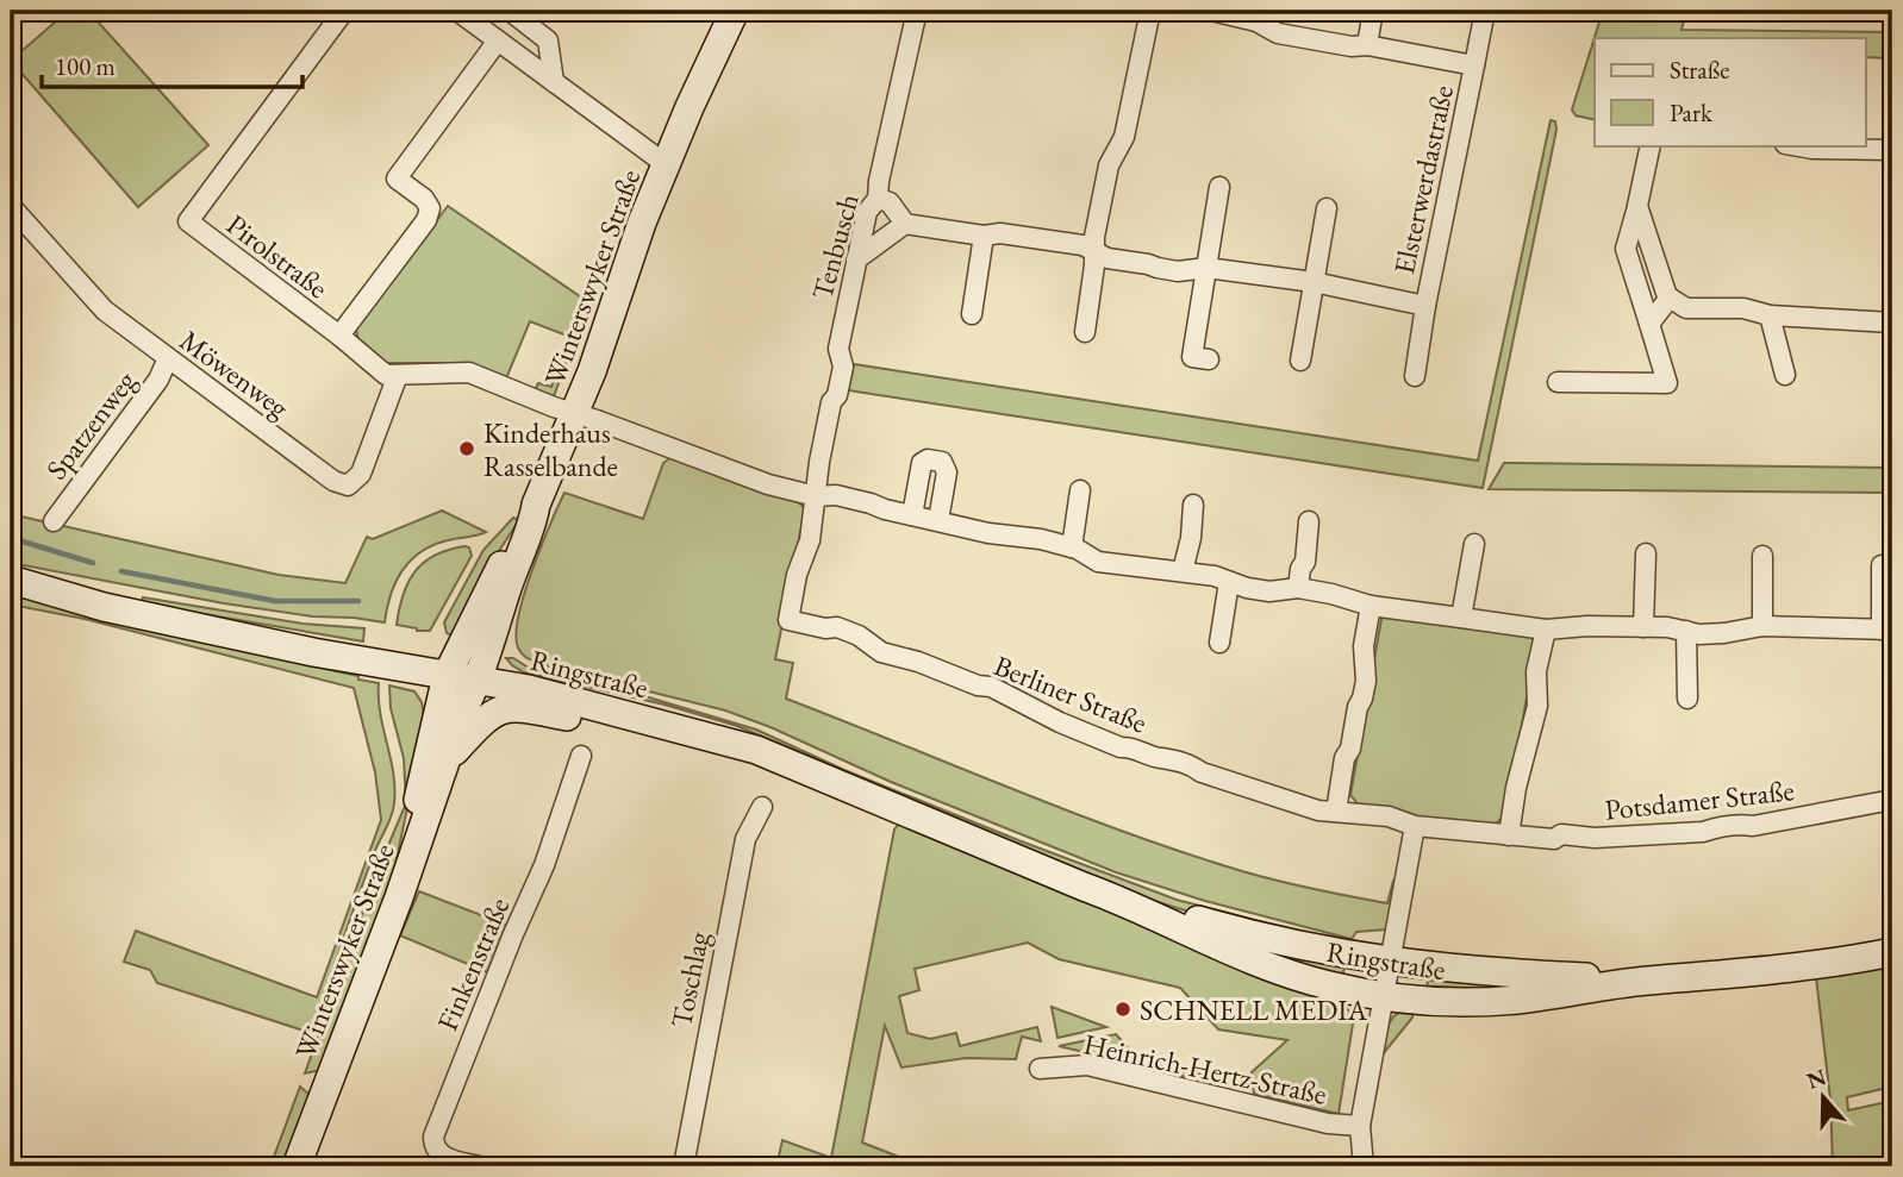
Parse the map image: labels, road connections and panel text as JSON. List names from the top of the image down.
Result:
{
  "streets": {
    "main road": ["Winterswyker Straße", "Ringstraße"],
    "street": [
      "Elsterwerdastraße",
      "Tenbusch",
      "Pirolstraße",
      "Möwenweg",
      "Spatzenweg",
      "Berliner Straße",
      "Potsdamer Straße",
      "Finkenstraße",
      "Toschlag",
      "Heinrich-Hertz-Straße"
    ]
  },
  "crossings": [
    ["Tenbusch", "Berliner Straße"],
    ["Pirolstraße", "Möwenweg"],
    ["Winterswyker Straße", "Ringstraße"],
    ["Möwenweg", "Spatzenweg"],
    ["Berliner Straße", "Potsdamer Straße"]
  ],
  "places": ["Kinderhaus Rasselbande", "SCHNELL MEDIA"],
  "legend": ["Straße", "Park"],
  "scale_bar": "100 m",
  "north": "top"
}
